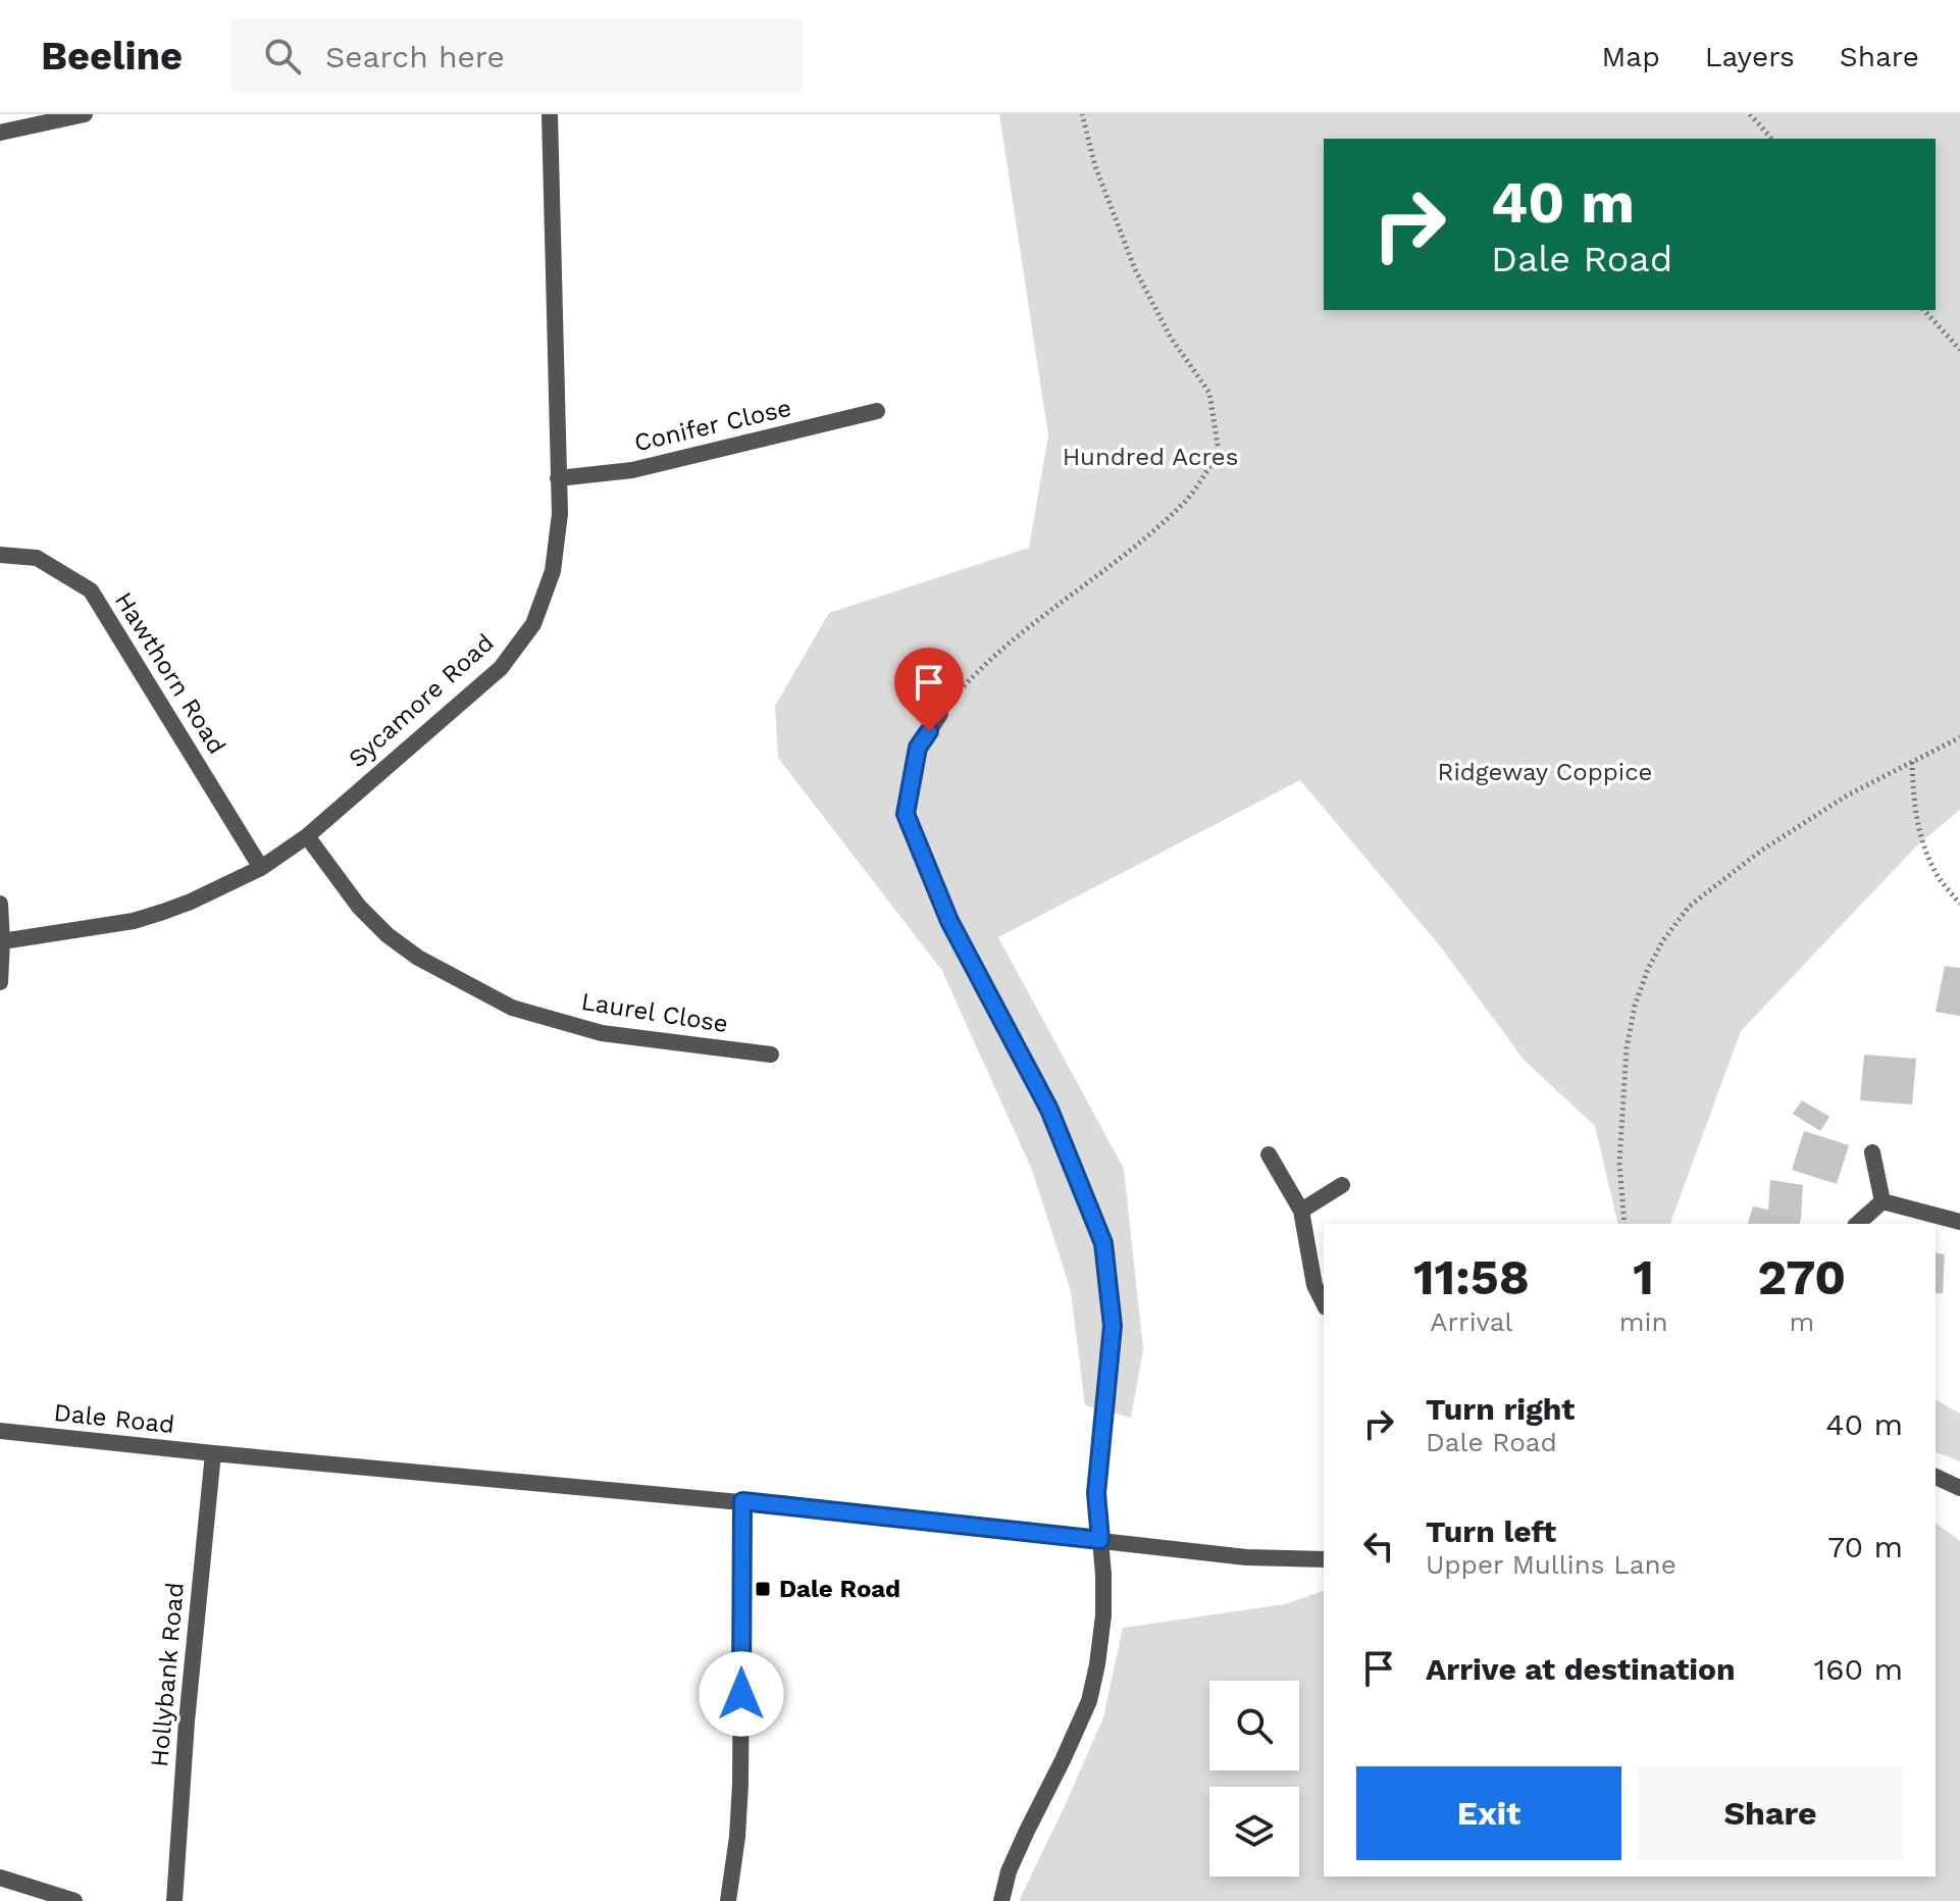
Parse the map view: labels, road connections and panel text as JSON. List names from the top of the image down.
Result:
{
  "streets": {
    "street": [
      "Conifer Close",
      "Hawthorn Road",
      "Sycamore Road",
      "Laurel Close",
      "Dale Road",
      "Hollybank Road"
    ]
  },
  "crossings": [
    ["Conifer Close", "Sycamore Road"],
    ["Hawthorn Road", "Sycamore Road"],
    ["Sycamore Road", "Laurel Close"],
    ["Dale Road", "Hollybank Road"]
  ],
  "parks": ["Hundred Acres", "Ridgeway Coppice"],
  "places": {
    "transit": ["Dale Road"]
  },
  "page": {
    "header": "Beeline",
    "search": "Search here",
    "nav": ["Map", "Layers", "Share"],
    "turn": ["40 m", "Dale Road"],
    "eta": [
      "11:58",
      "Arrival",
      "1",
      "min",
      "270",
      "m"
    ],
    "list": [
      {
        "name": "Turn right",
        "note": "Dale Road",
        "value": "40 m"
      },
      {
        "name": "Turn left",
        "note": "Upper Mullins Lane",
        "value": "70 m"
      },
      {
        "name": "Arrive at destination",
        "value": "160 m"
      }
    ],
    "buttons": ["Exit", "Share"]
  }
}
